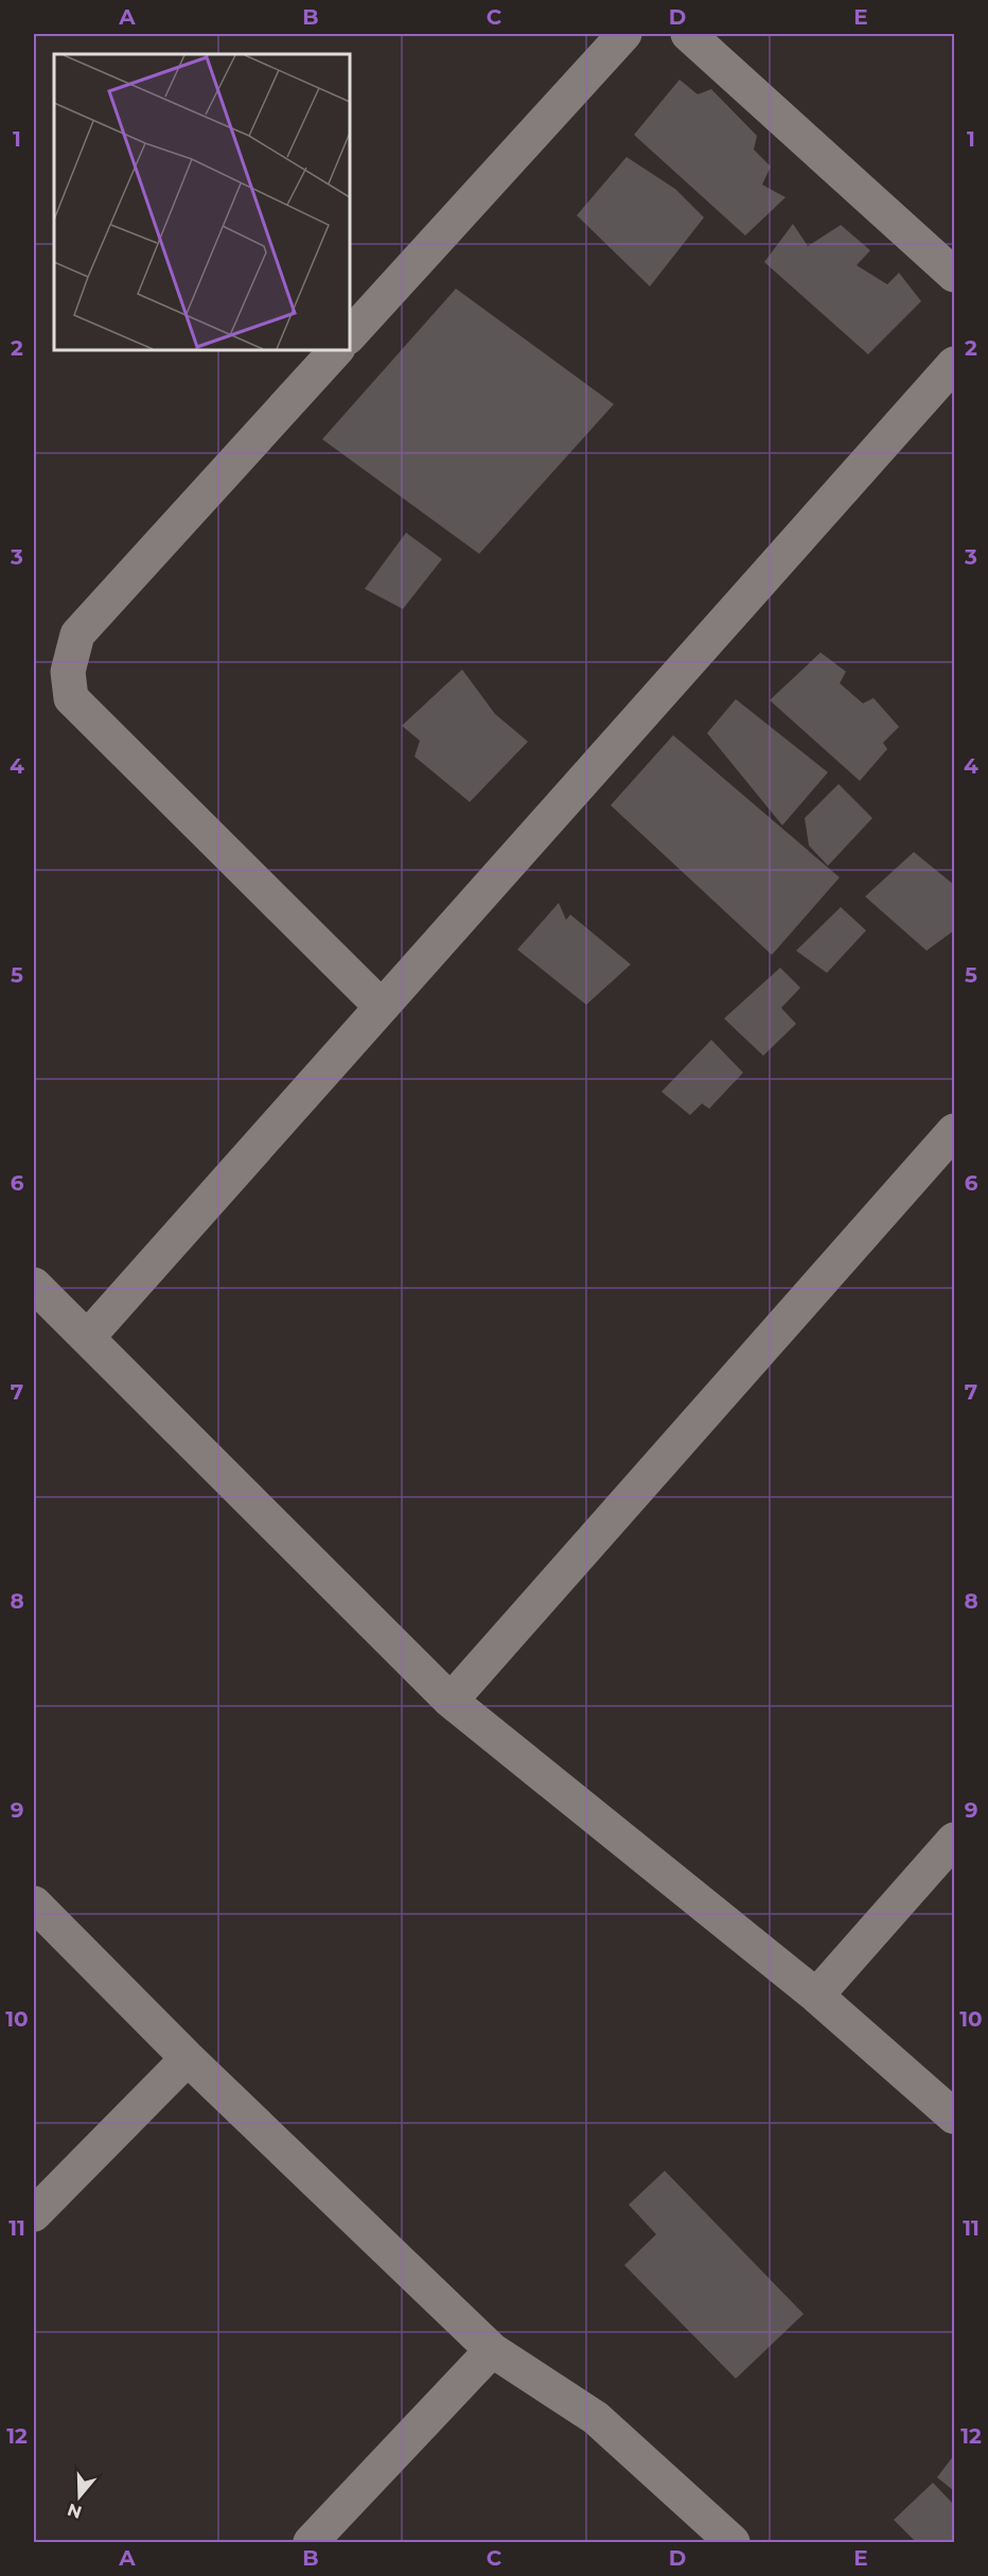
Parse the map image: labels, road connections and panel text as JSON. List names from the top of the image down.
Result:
{
  "north": "bottom",
  "grid": {
    "columns": [
      "A",
      "B",
      "C",
      "D",
      "E"
    ],
    "rows": [
      "1",
      "2",
      "3",
      "4",
      "5",
      "6",
      "7",
      "8",
      "9",
      "10",
      "11",
      "12"
    ]
  }
}
